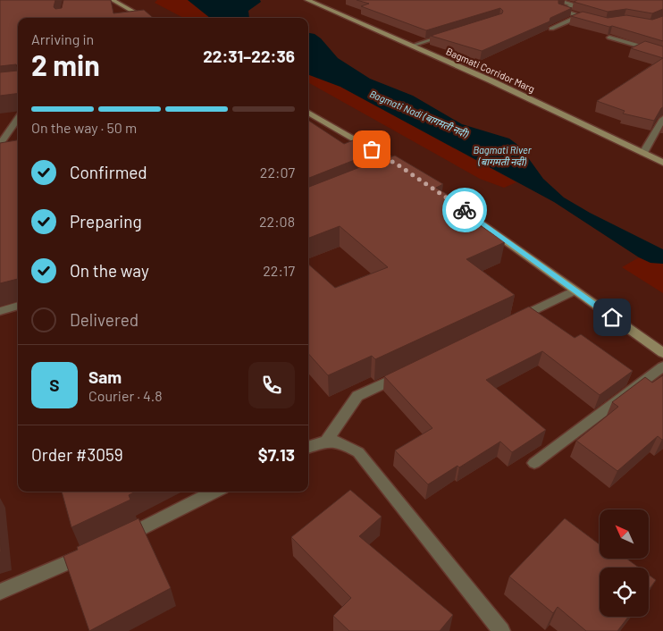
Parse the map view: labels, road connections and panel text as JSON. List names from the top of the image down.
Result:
{
  "streets": {
    "street": ["Bagmati Corridor Marg"]
  },
  "water": ["Bagmati Nadi (बागमती नदी)", "Bagmati River (बागमती नदी)"],
  "north": "top left",
  "page": {
    "heading": ["2 min", "Arriving in", "22:31–22:36"],
    "panel": [
      "Sam",
      "Courier · 4.8",
      "Order #3059",
      "$7.13"
    ],
    "bar": "On the way · 50 m",
    "list": [
      ["Confirmed", "22:07"],
      ["Preparing", "22:08"],
      ["On the way", "22:17"],
      "Delivered"
    ],
    "round": "S"
  }
}
